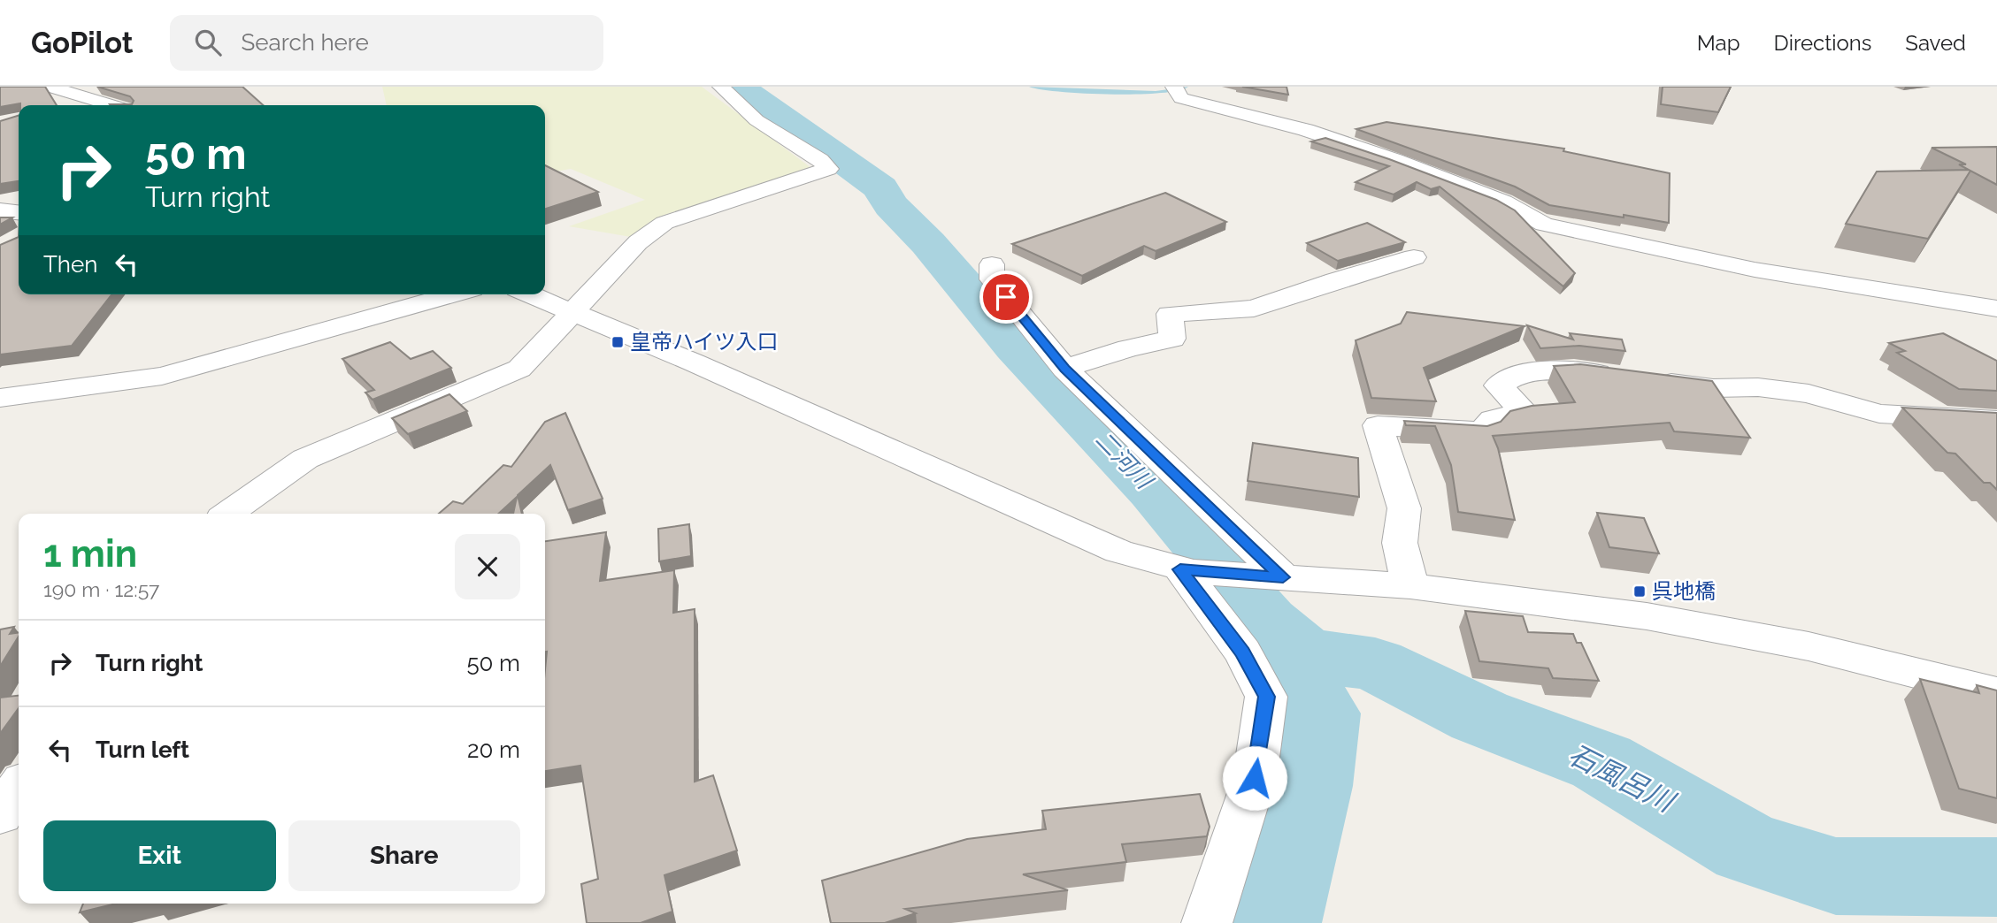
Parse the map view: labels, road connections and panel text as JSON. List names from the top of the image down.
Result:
{
  "water": ["二河川", "石風呂川"],
  "places": {
    "transit": ["皇帝ハイツ入口", "呉地橋"]
  },
  "page": {
    "header": "GoPilot",
    "search": "Search here",
    "nav": ["Map", "Directions", "Saved"],
    "turn": ["50 m", "Turn right"],
    "then": "Then",
    "heading": ["1 min", "190 m · 12:57"],
    "list": [
      {
        "name": "Turn right",
        "value": "50 m"
      },
      {
        "name": "Turn left",
        "value": "20 m"
      }
    ],
    "buttons": ["Exit", "Share"]
  }
}
